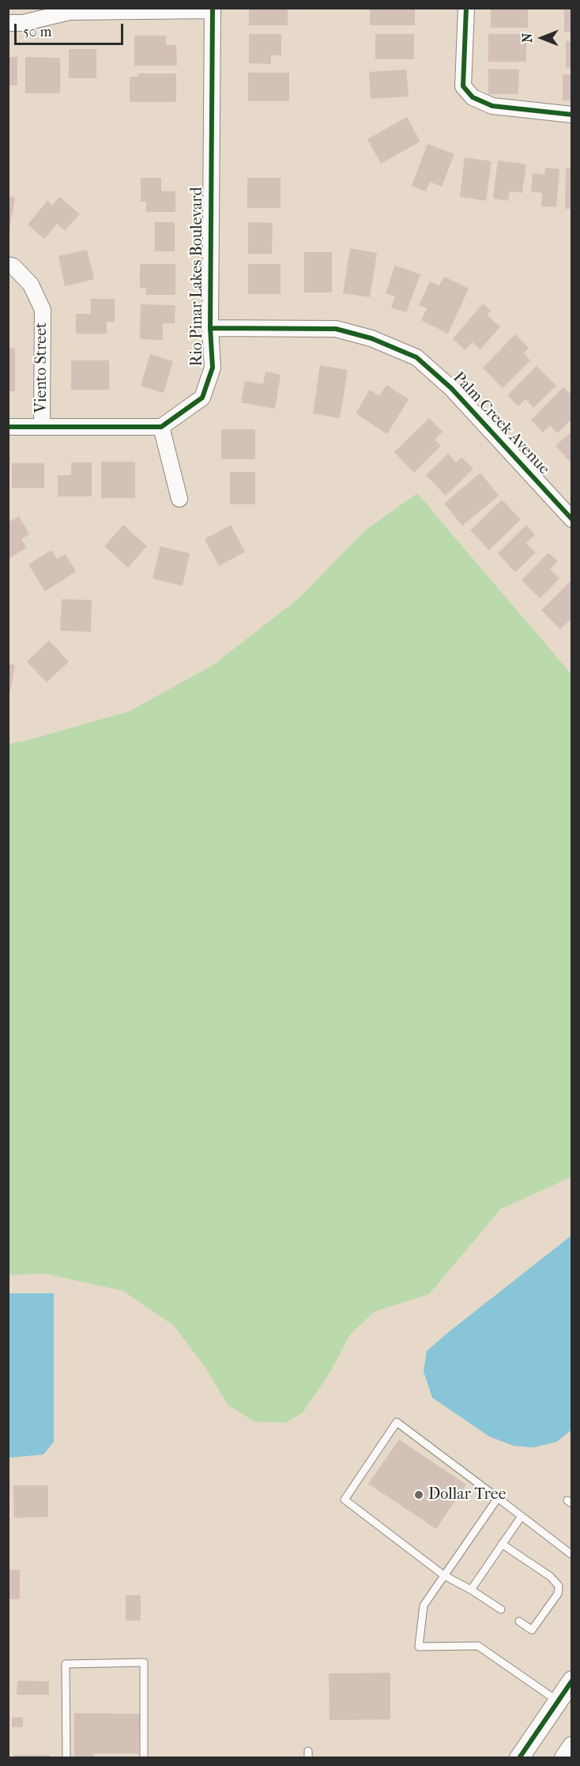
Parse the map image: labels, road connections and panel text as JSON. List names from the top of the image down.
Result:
{
  "streets": {
    "street": ["Rio Pinar Lakes Boulevard", "Viento Street", "Palm Creek Avenue"]
  },
  "crossings": [
    ["Rio Pinar Lakes Boulevard", "Palm Creek Avenue"]
  ],
  "places": ["Dollar Tree"],
  "scale_bar": "50 m",
  "north": "left"
}
